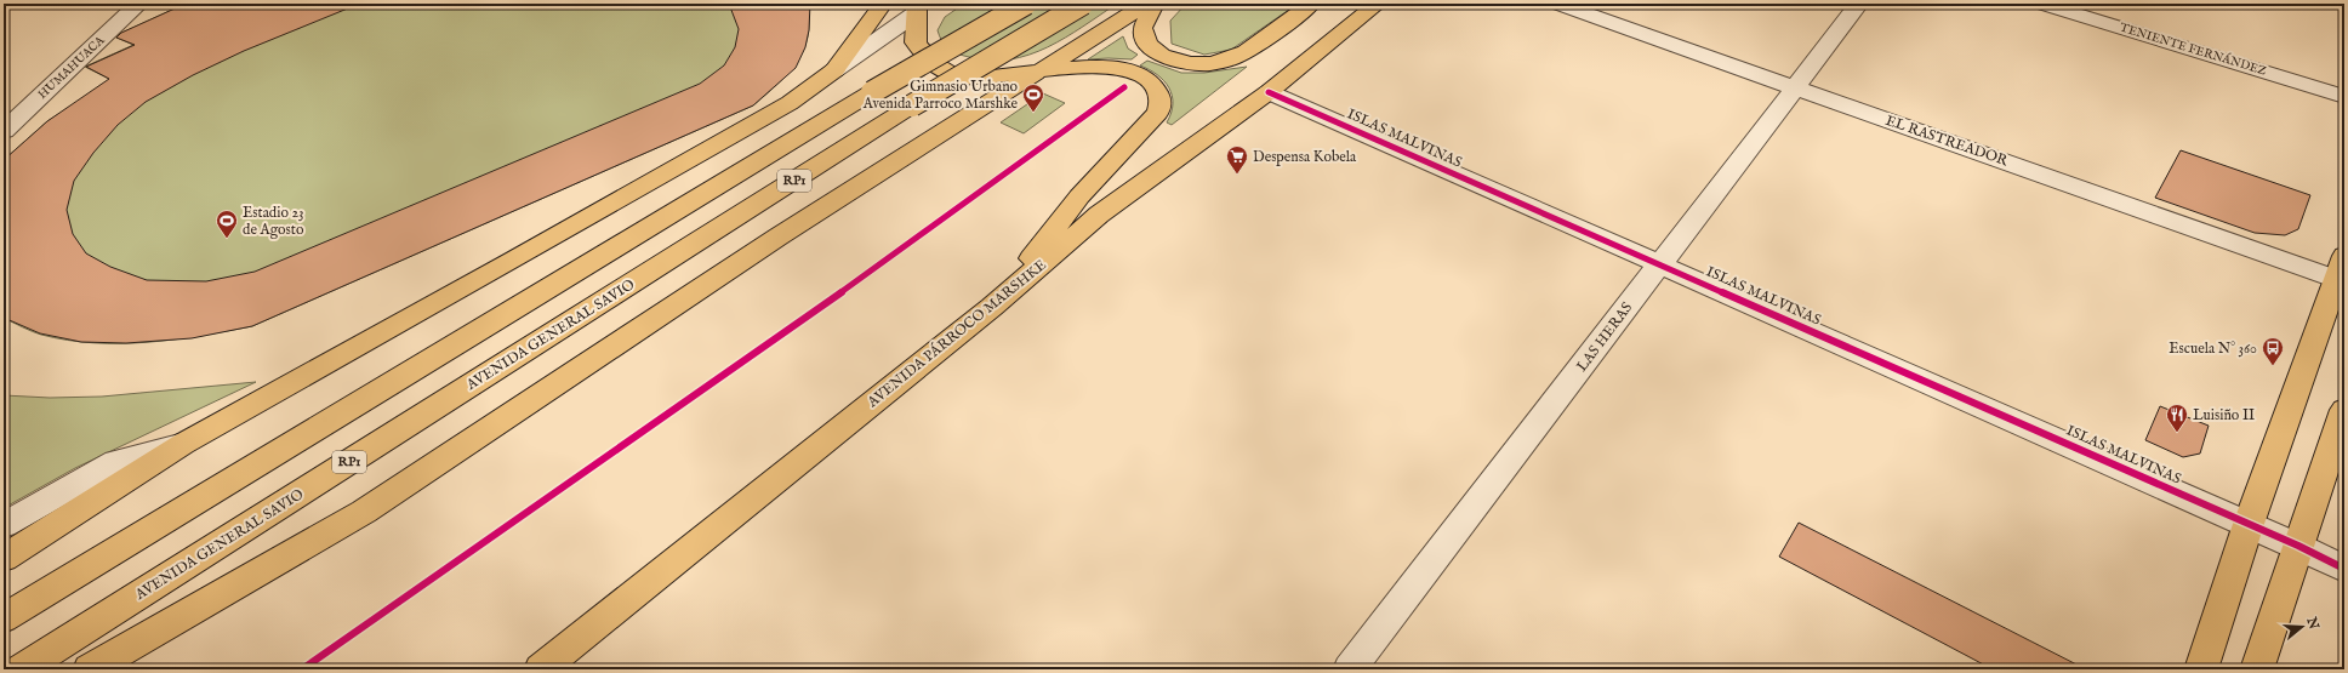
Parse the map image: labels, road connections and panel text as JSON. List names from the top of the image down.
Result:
{
  "streets": {
    "main road": ["RP1", "AVENIDA PÁRROCO MARSHKE", "AVENIDA GENERAL SAVIO"],
    "street": [
      "TENIENTE FERNÁNDEZ",
      "HUMAHUACA",
      "ISLAS MALVINAS",
      "EL RASTREADOR",
      "LAS HERAS"
    ]
  },
  "crossings": [
    ["ISLAS MALVINAS", "AVENIDA PÁRROCO MARSHKE"],
    ["ISLAS MALVINAS", "LAS HERAS"],
    ["EL RASTREADOR", "LAS HERAS"]
  ],
  "places": {
    "sports": ["Gimnasio Urbano Avenida Parroco Marshke", "Estadio 23 de Agosto"],
    "supermarket": ["Despensa Kobela"],
    "bus stop": ["Escuela N° 360"],
    "restaurant": ["Luisiño II"]
  },
  "north": "right"
}
